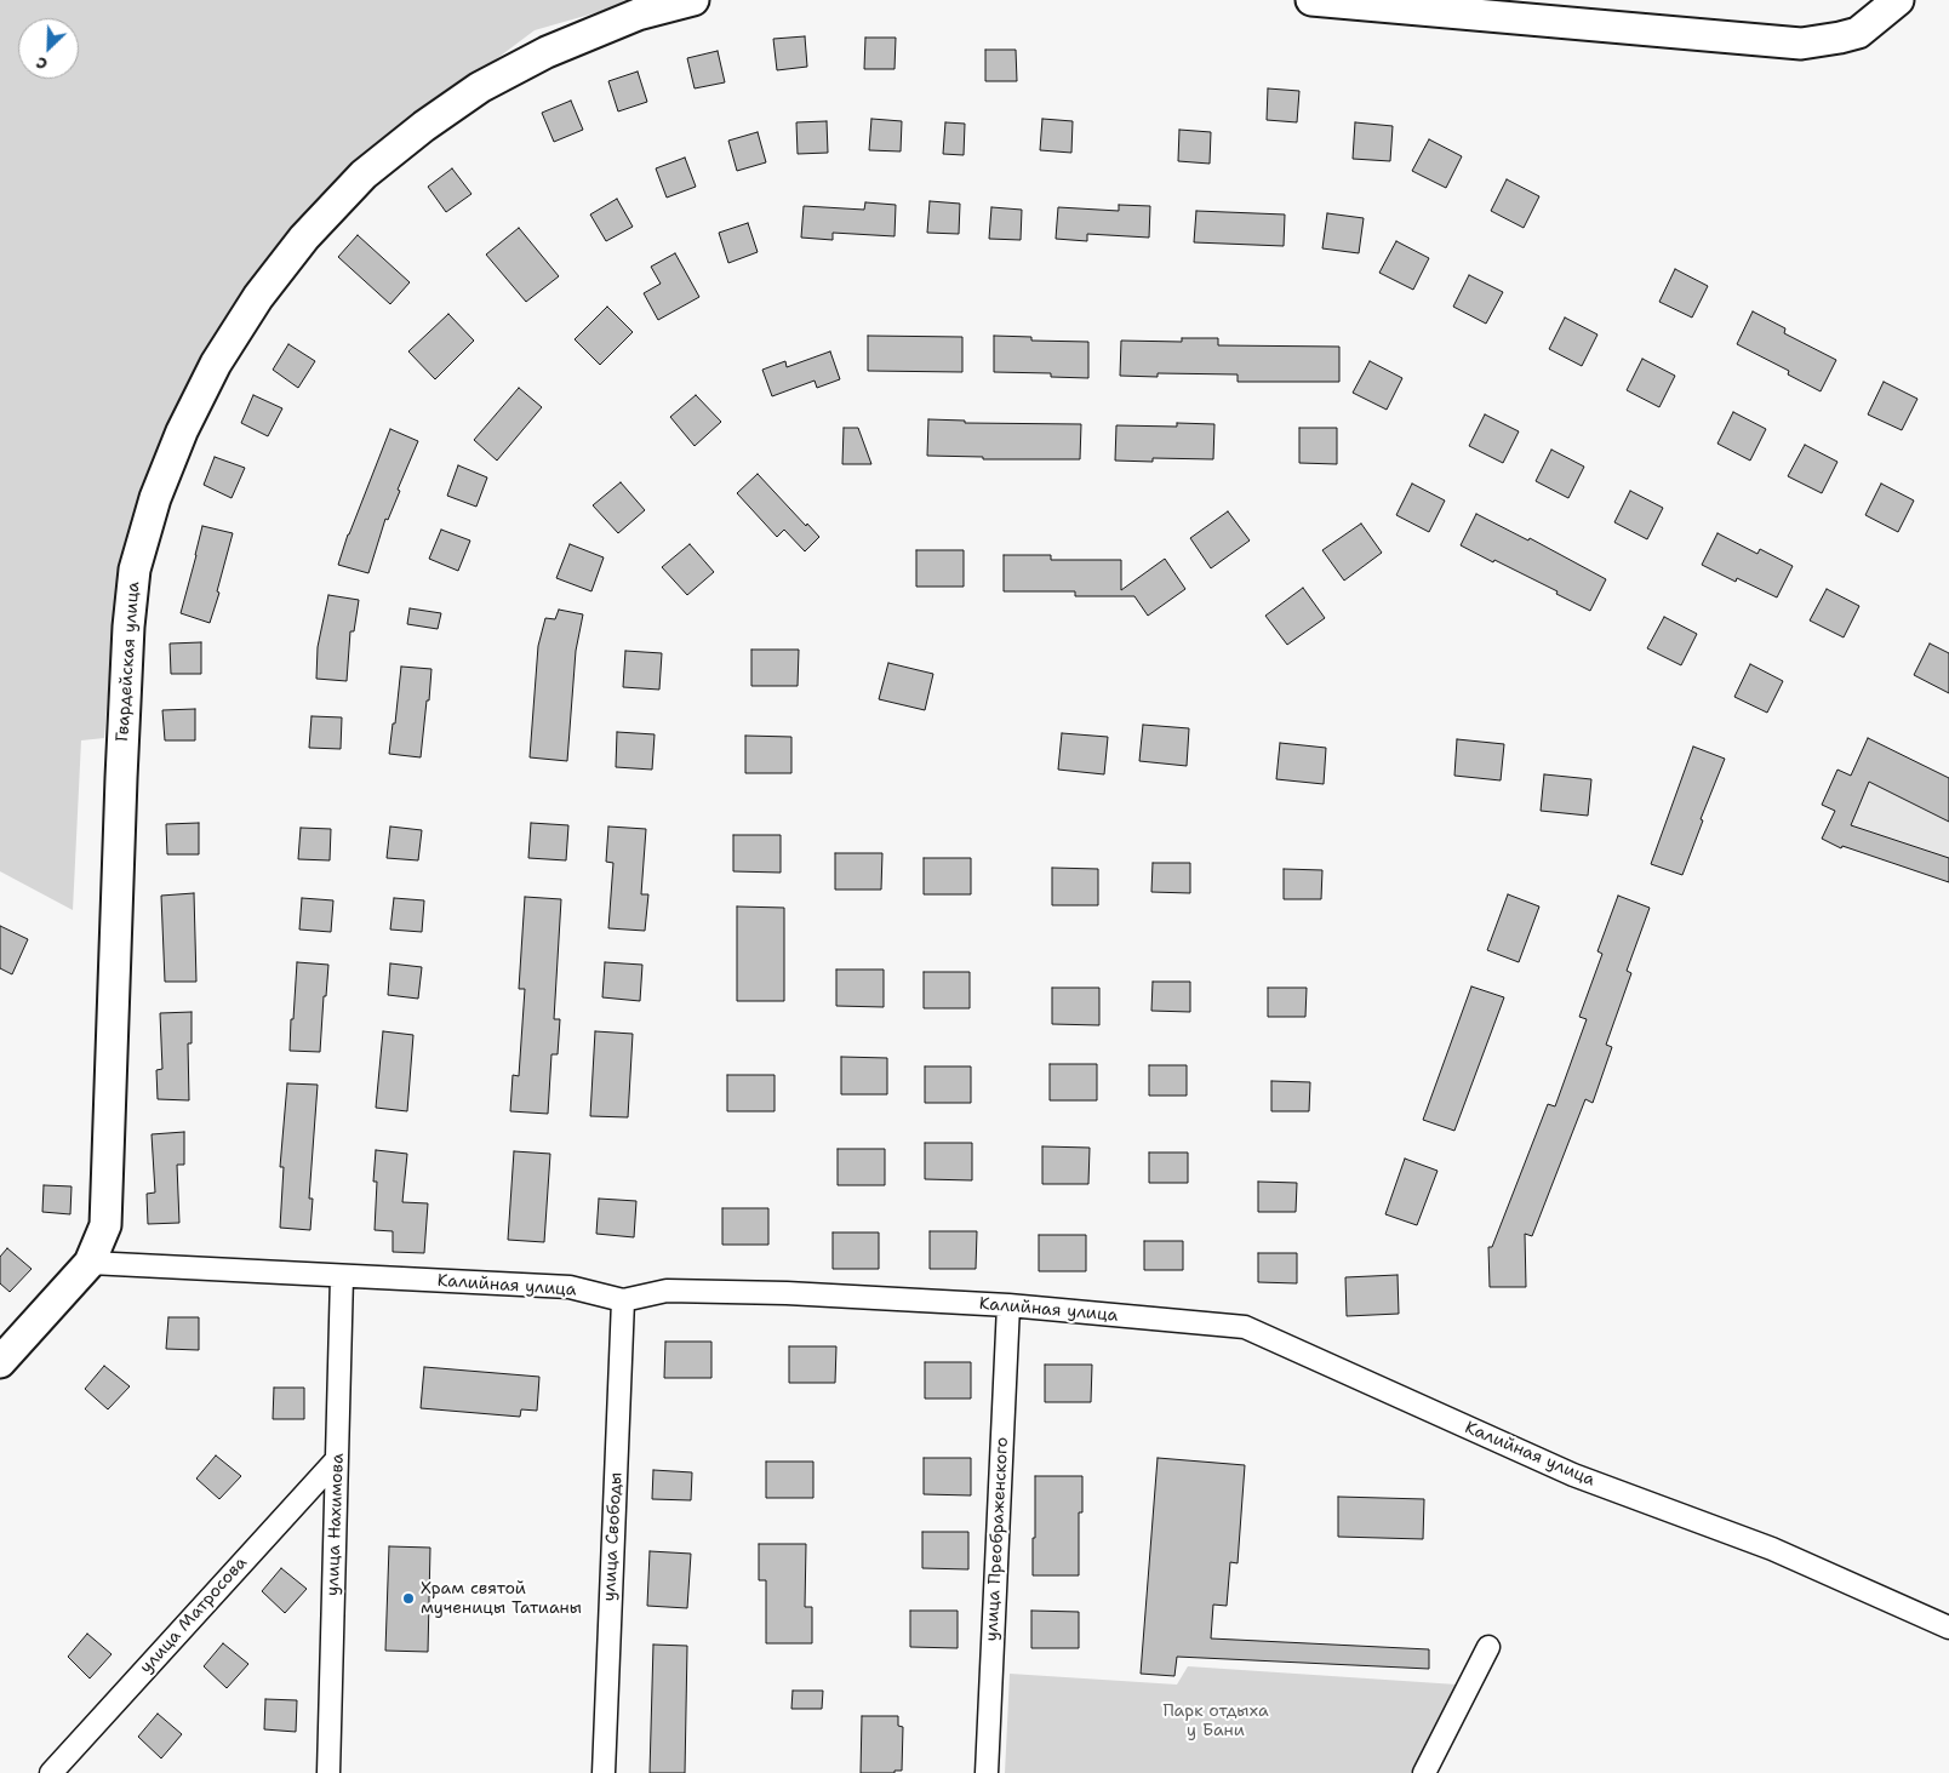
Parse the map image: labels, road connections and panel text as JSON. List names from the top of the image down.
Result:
{
  "streets": {
    "main road": ["Гвардейская улица"],
    "street": [
      "Калийная улица",
      "улица Нахимова",
      "улица Свободы",
      "улица Преображенского",
      "улица Матросова"
    ]
  },
  "crossings": [
    ["Гвардейская улица", "Калийная улица"],
    ["Калийная улица", "улица Нахимова"],
    ["Калийная улица", "улица Свободы"],
    ["Калийная улица", "улица Преображенского"],
    ["улица Нахимова", "улица Матросова"]
  ],
  "parks": ["Парк отдыха у Бани"],
  "places": ["Храм святой мученицы Татианы"],
  "north": "bottom left"
}
